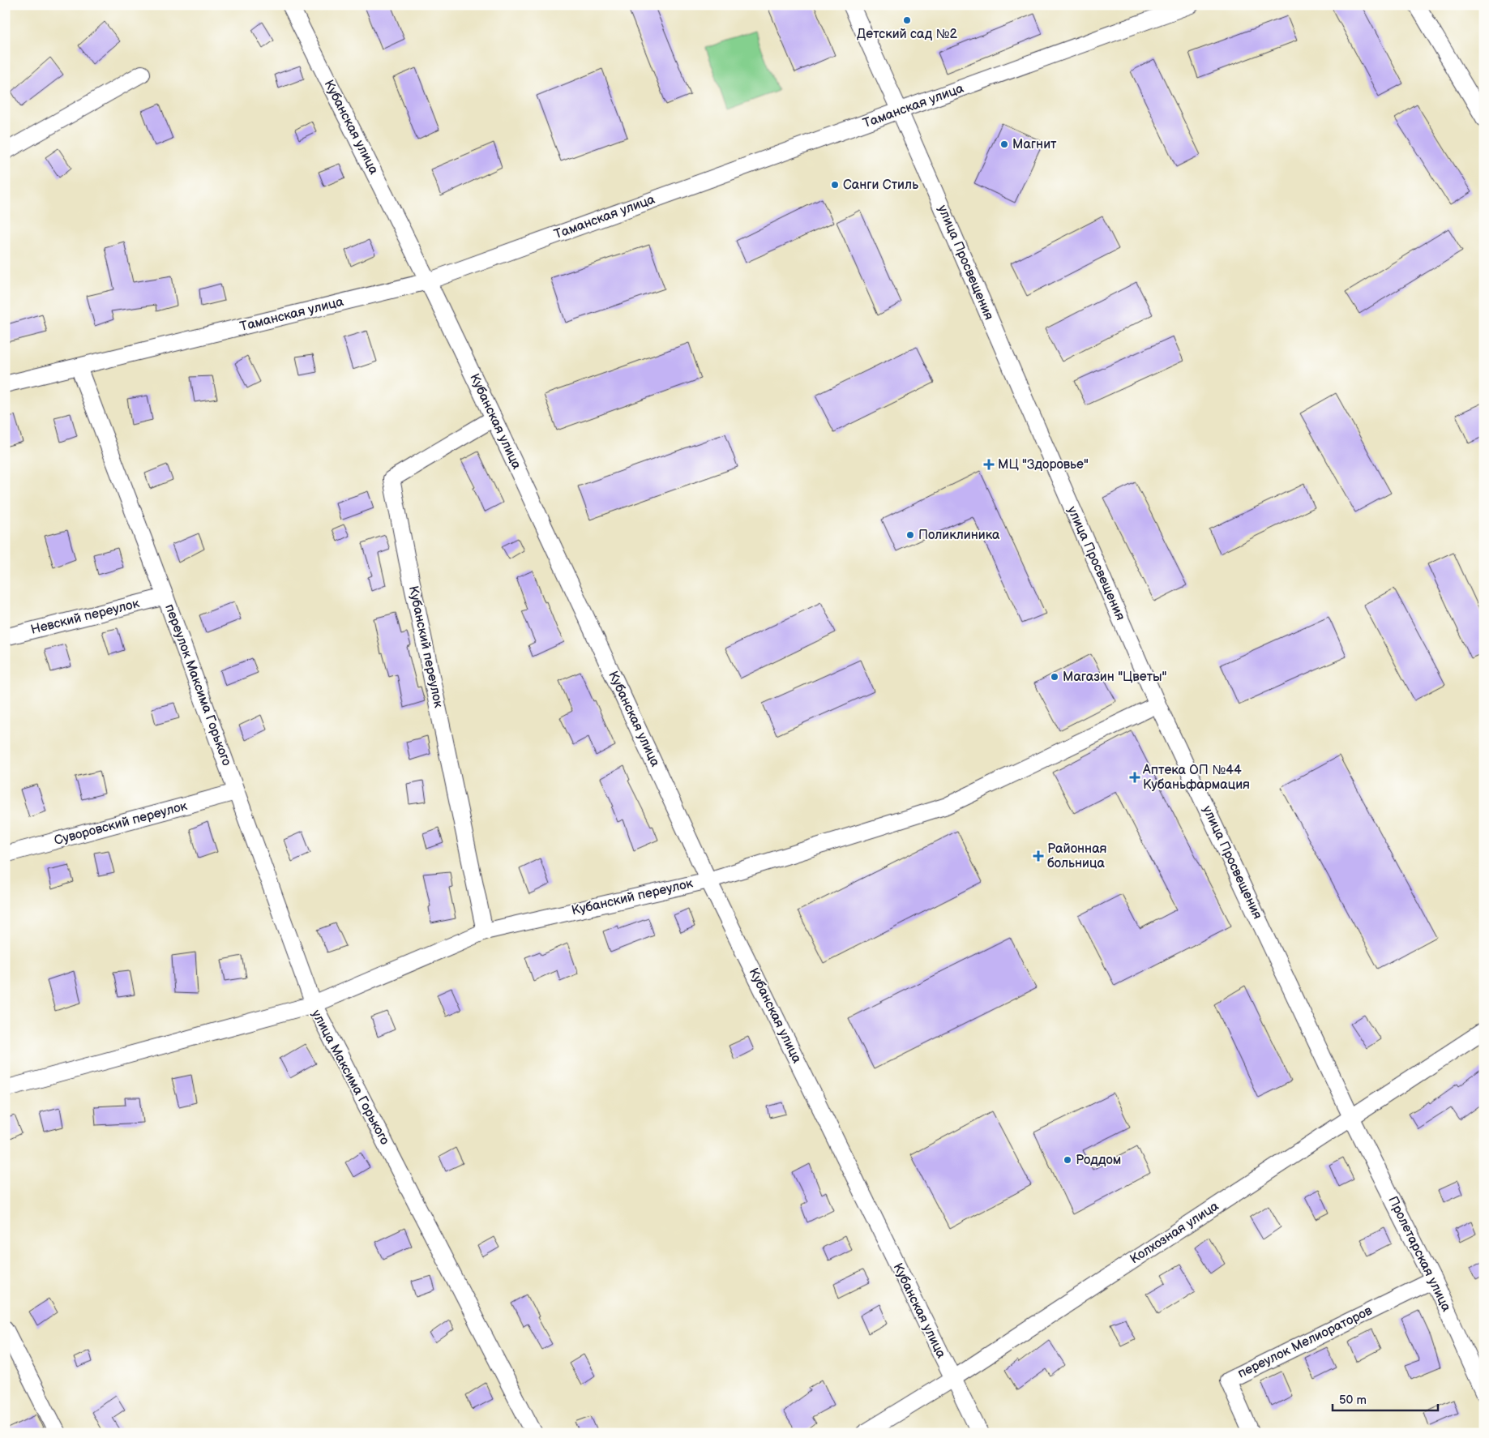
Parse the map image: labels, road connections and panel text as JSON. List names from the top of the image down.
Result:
{
  "streets": {
    "street": [
      "Таманская улица",
      "Кубанская улица",
      "улица Просвещения",
      "Невский переулок",
      "Кубанский переулок",
      "переулок Максима Горького",
      "Суворовский переулок",
      "улица Максима Горького",
      "Колхозная улица",
      "Пролетарская улица",
      "переулок Мелиораторов"
    ]
  },
  "crossings": [
    ["Таманская улица", "Кубанская улица"],
    ["Таманская улица", "улица Просвещения"],
    ["Таманская улица", "переулок Максима Горького"],
    ["Кубанская улица", "Кубанский переулок"],
    ["Кубанская улица", "Колхозная улица"],
    ["улица Просвещения", "Кубанский переулок"],
    ["улица Просвещения", "Колхозная улица"],
    ["улица Просвещения", "Пролетарская улица"],
    ["Невский переулок", "переулок Максима Горького"],
    ["Кубанский переулок", "переулок Максима Горького"],
    ["Кубанский переулок", "улица Максима Горького"],
    ["переулок Максима Горького", "Суворовский переулок"],
    ["переулок Максима Горького", "улица Максима Горького"],
    ["Колхозная улица", "Пролетарская улица"],
    ["Пролетарская улица", "переулок Мелиораторов"]
  ],
  "places": {
    "other": [
      "Детский сад №2",
      "Магнит",
      "Санги Стиль",
      "Поликлиника",
      "Магазин \"Цветы\"",
      "Роддом"
    ],
    "health": ["МЦ \"Здоровье\"", "Аптека ОП №44 Кубаньфармация", "Районная больница"]
  },
  "scale_bar": "50 m"
}
